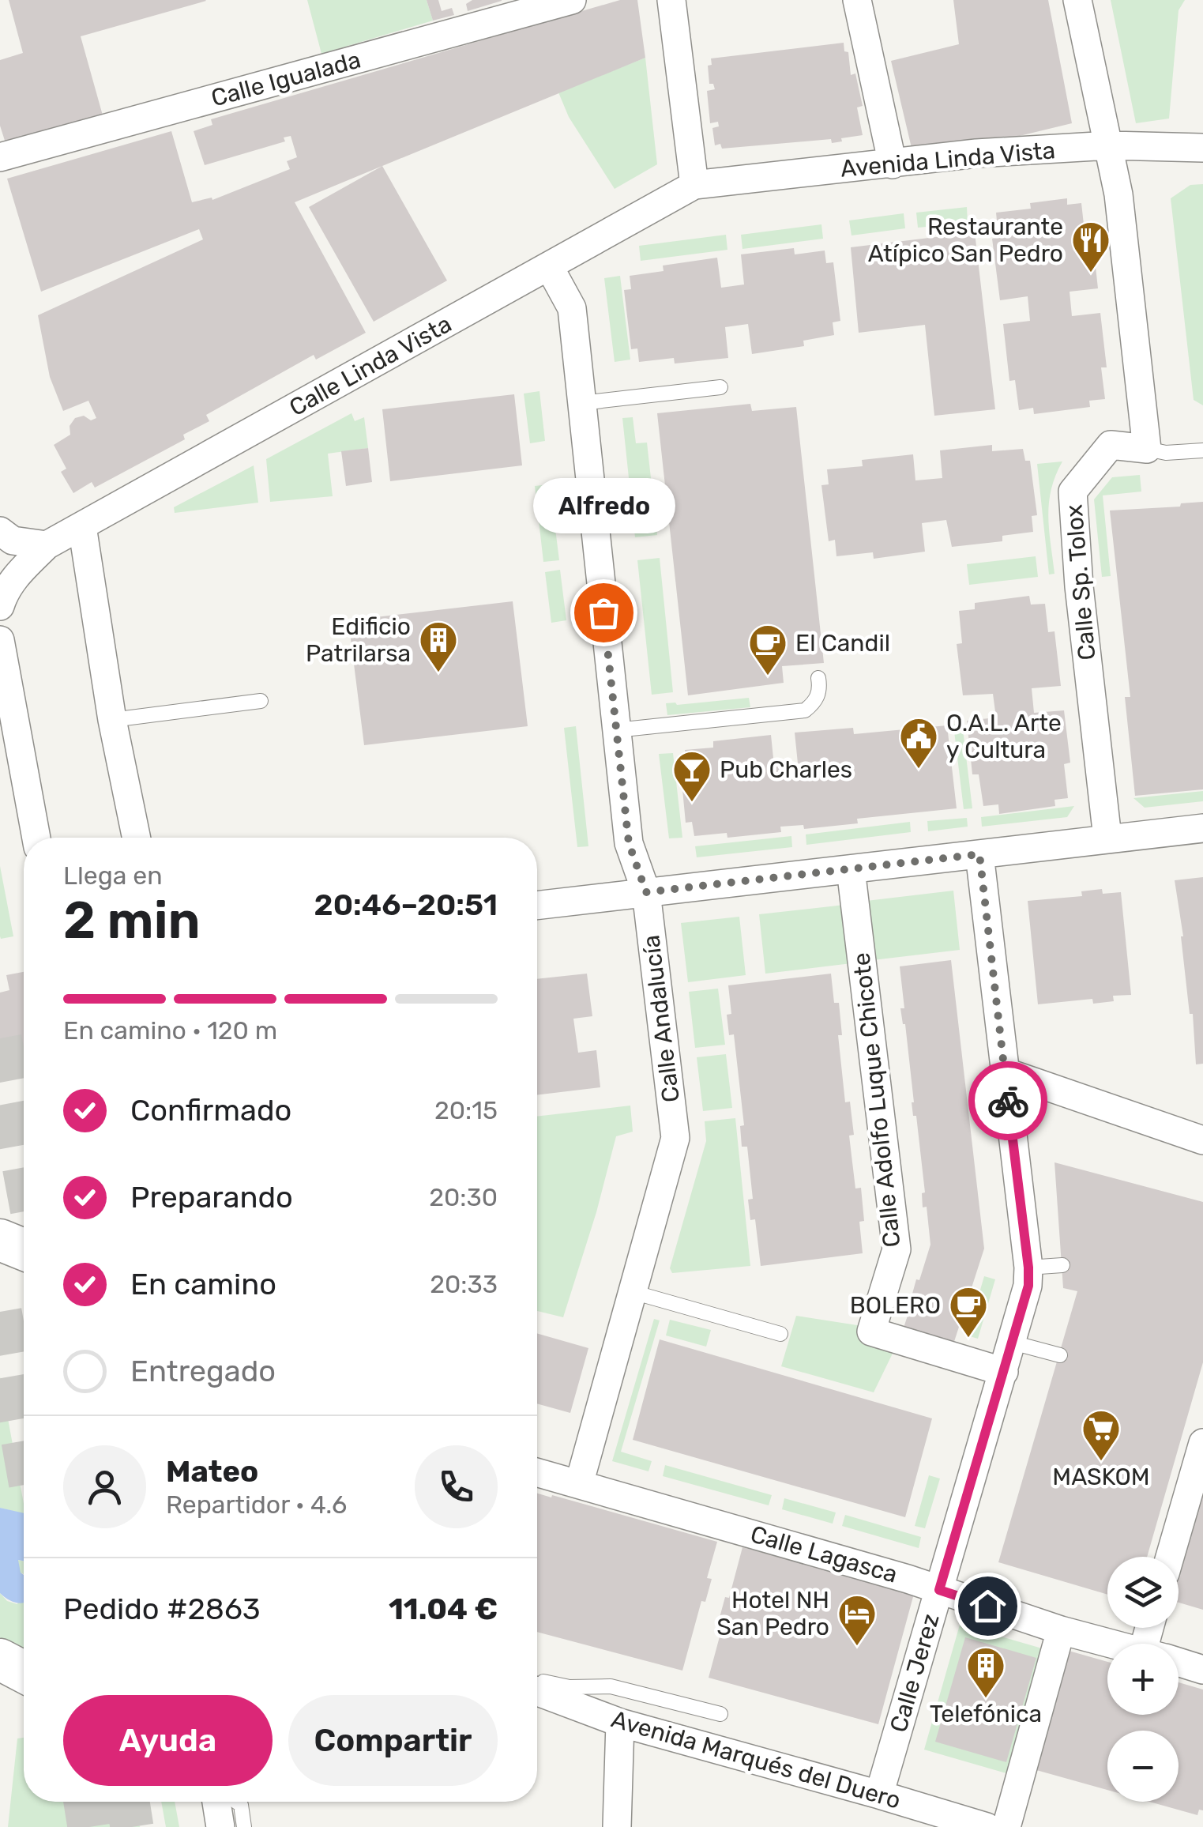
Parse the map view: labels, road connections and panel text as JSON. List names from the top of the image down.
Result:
{
  "streets": {
    "street": [
      "Calle Igualada",
      "Avenida Linda Vista",
      "Calle Linda Vista",
      "Calle Sp. Tolox",
      "Calle Andalucía",
      "Calle Adolfo Luque Chicote",
      "Calle Lagasca",
      "Calle Jerez",
      "Avenida Marqués del Duero"
    ]
  },
  "crossings": [
    ["Avenida Linda Vista", "Calle Linda Vista"],
    ["Calle Linda Vista", "Calle Andalucía"],
    ["Calle Andalucía", "Calle Lagasca"],
    ["Calle Adolfo Luque Chicote", "Calle Jerez"],
    ["Calle Lagasca", "Calle Jerez"],
    ["Calle Jerez", "Avenida Marqués del Duero"]
  ],
  "places": {
    "restaurant": ["Restaurante Atípico San Pedro"],
    "other": ["Alfredo"],
    "building": ["Edificio Patrilarsa", "Telefónica"],
    "cafe": ["El Candil", "BOLERO"],
    "public building": ["O.A.L. Arte y Cultura"],
    "bar": ["Pub Charles"],
    "supermarket": ["MASKOM"],
    "hotel": ["Hotel NH San Pedro"]
  },
  "page": {
    "bubble": "Alfredo",
    "heading": ["2 min", "Llega en", "20:46–20:51"],
    "panel": [
      "Mateo",
      "Repartidor · 4.6",
      "Pedido #2863",
      "11.04 €"
    ],
    "bar": "En camino · 120 m",
    "list": [
      ["Confirmado", "20:15"],
      ["Preparando", "20:30"],
      ["En camino", "20:33"],
      "Entregado"
    ],
    "map_buttons": ["+", "−"],
    "buttons": ["Ayuda", "Compartir"]
  }
}
